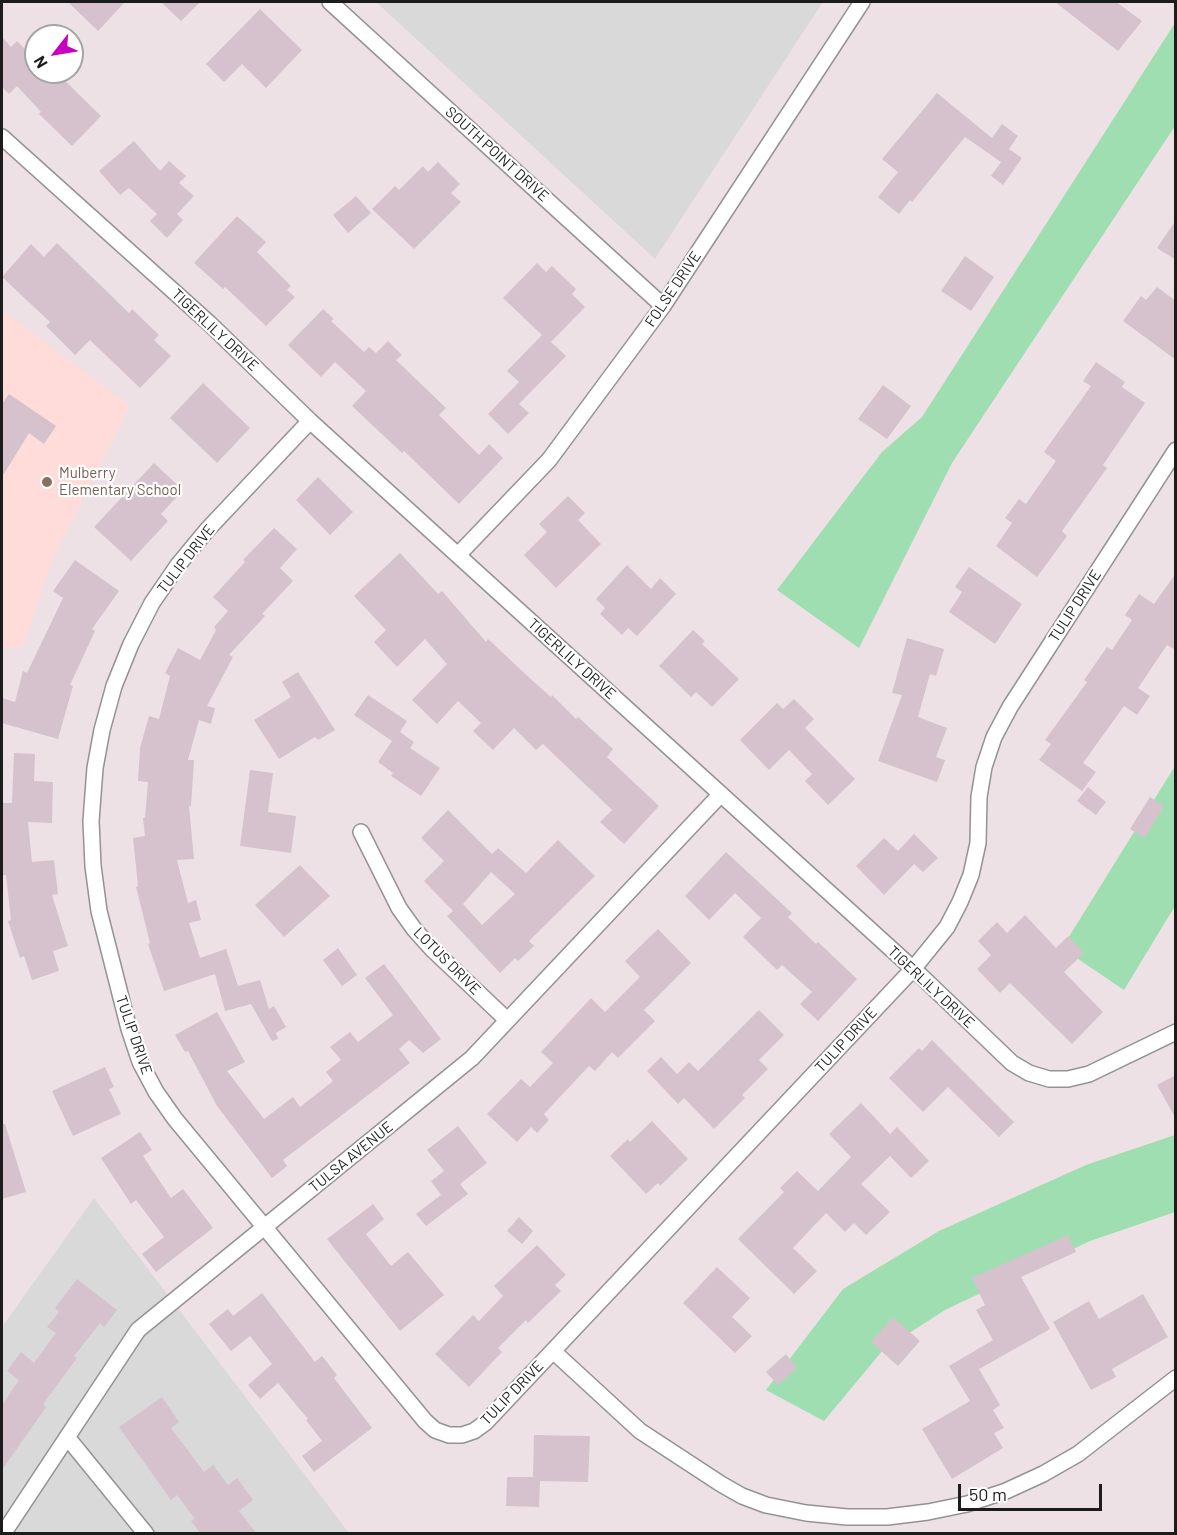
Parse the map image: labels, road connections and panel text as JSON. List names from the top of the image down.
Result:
{
  "streets": {
    "street": [
      "SOUTH POINT DRIVE",
      "FOLSE DRIVE",
      "TIGERLILY DRIVE",
      "TULIP DRIVE",
      "LOTUS DRIVE",
      "TULSA AVENUE"
    ]
  },
  "crossings": [
    ["SOUTH POINT DRIVE", "FOLSE DRIVE"],
    ["FOLSE DRIVE", "TIGERLILY DRIVE"],
    ["TIGERLILY DRIVE", "TULIP DRIVE"],
    ["TIGERLILY DRIVE", "TULSA AVENUE"],
    ["TULIP DRIVE", "TULSA AVENUE"],
    ["LOTUS DRIVE", "TULSA AVENUE"]
  ],
  "places": ["Mulberry Elementary School"],
  "scale_bar": "50 m",
  "north": "bottom left"
}
